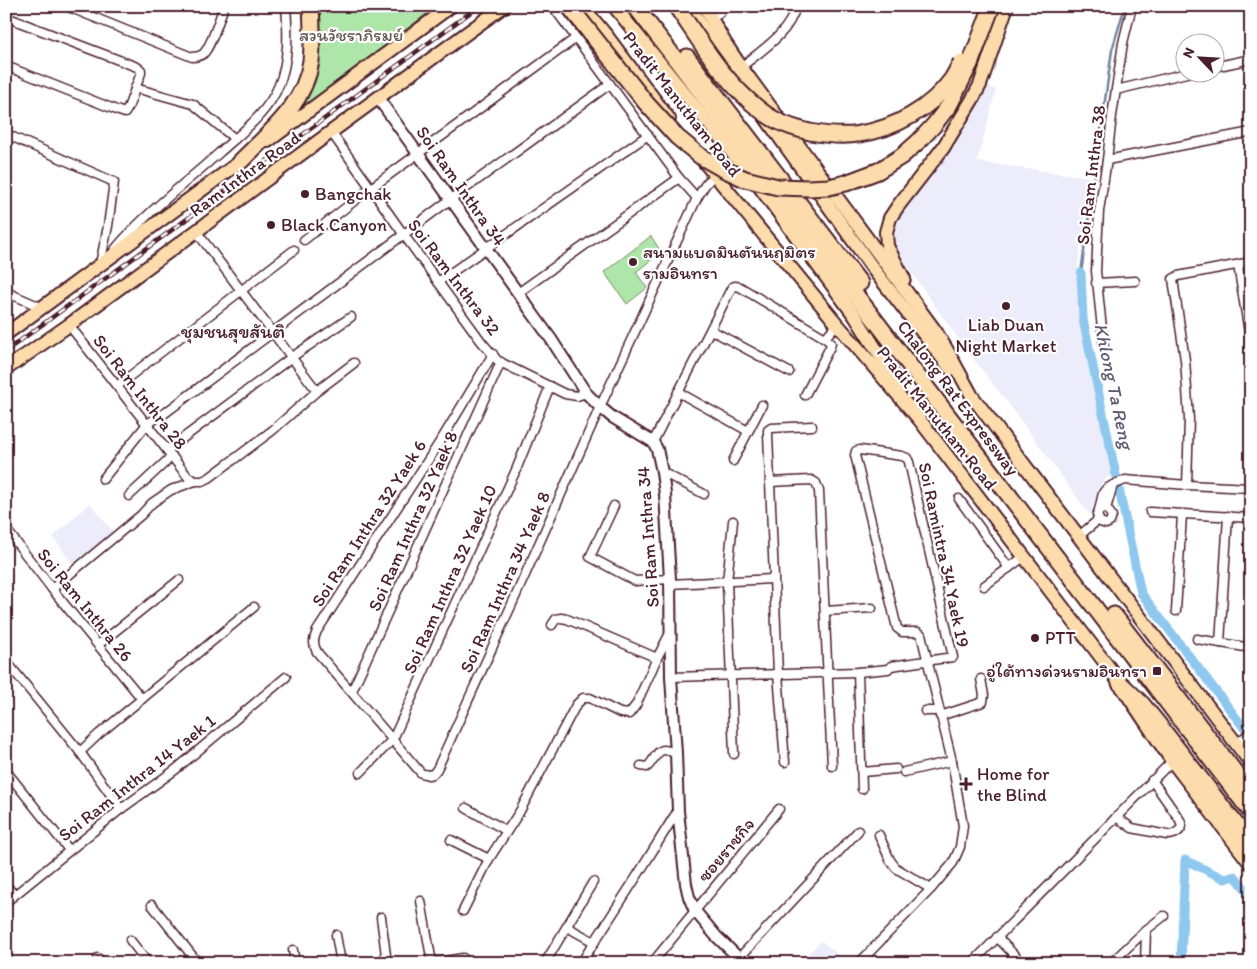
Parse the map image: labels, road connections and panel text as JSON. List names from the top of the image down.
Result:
{
  "streets": {
    "highway": ["Chalong Rat Expressway"],
    "main road": ["Pradit Manutham Road", "Ram Inthra Road"],
    "street": [
      "Soi Ram Inthra 38",
      "Soi Ram Inthra 34",
      "Soi Ram Inthra 32",
      "Soi Ram Inthra 28",
      "Soi Ram Inthra 32 Yaek 8",
      "Soi Ram Inthra 32 Yaek 6",
      "Soi Ramintra 34 Yaek 19",
      "Soi Ram Inthra 32 Yaek 10",
      "Soi Ram Inthra 34 Yaek 8",
      "Soi Ram Inthra 26",
      "Soi Ram Inthra 14 Yaek 1",
      "ซอยราชกิจ"
    ]
  },
  "crossings": [
    ["Pradit Manutham Road", "Soi Ram Inthra 34 Yaek 8"],
    ["Ram Inthra Road", "Soi Ram Inthra 34"],
    ["Ram Inthra Road", "Soi Ram Inthra 32"],
    ["Ram Inthra Road", "Soi Ram Inthra 28"],
    ["Soi Ram Inthra 34", "Soi Ram Inthra 32"],
    ["Soi Ram Inthra 34", "Soi Ram Inthra 34 Yaek 8"],
    ["Soi Ram Inthra 34", "ซอยราชกิจ"],
    ["Soi Ram Inthra 32", "Soi Ram Inthra 32 Yaek 8"],
    ["Soi Ram Inthra 32", "Soi Ram Inthra 32 Yaek 6"],
    ["Soi Ram Inthra 32", "Soi Ram Inthra 32 Yaek 10"],
    ["Soi Ram Inthra 32 Yaek 8", "Soi Ram Inthra 32 Yaek 6"],
    ["Soi Ram Inthra 32 Yaek 10", "Soi Ram Inthra 34 Yaek 8"]
  ],
  "districts": ["ชุมชนสุขสันติ"],
  "water": ["Khlong Ta Reng"],
  "parks": ["สวนวัชราภิรมย์"],
  "places": {
    "other": [
      "Bangchak",
      "Black Canyon",
      "สนามแบดมินตันนฤมิตร รามอินทรา",
      "Liab Duan Night Market",
      "PTT"
    ],
    "transit": ["อู่ใต้ทางด่วนรามอินทรา"],
    "health": ["Home for the Blind"]
  },
  "north": "top left"
}
